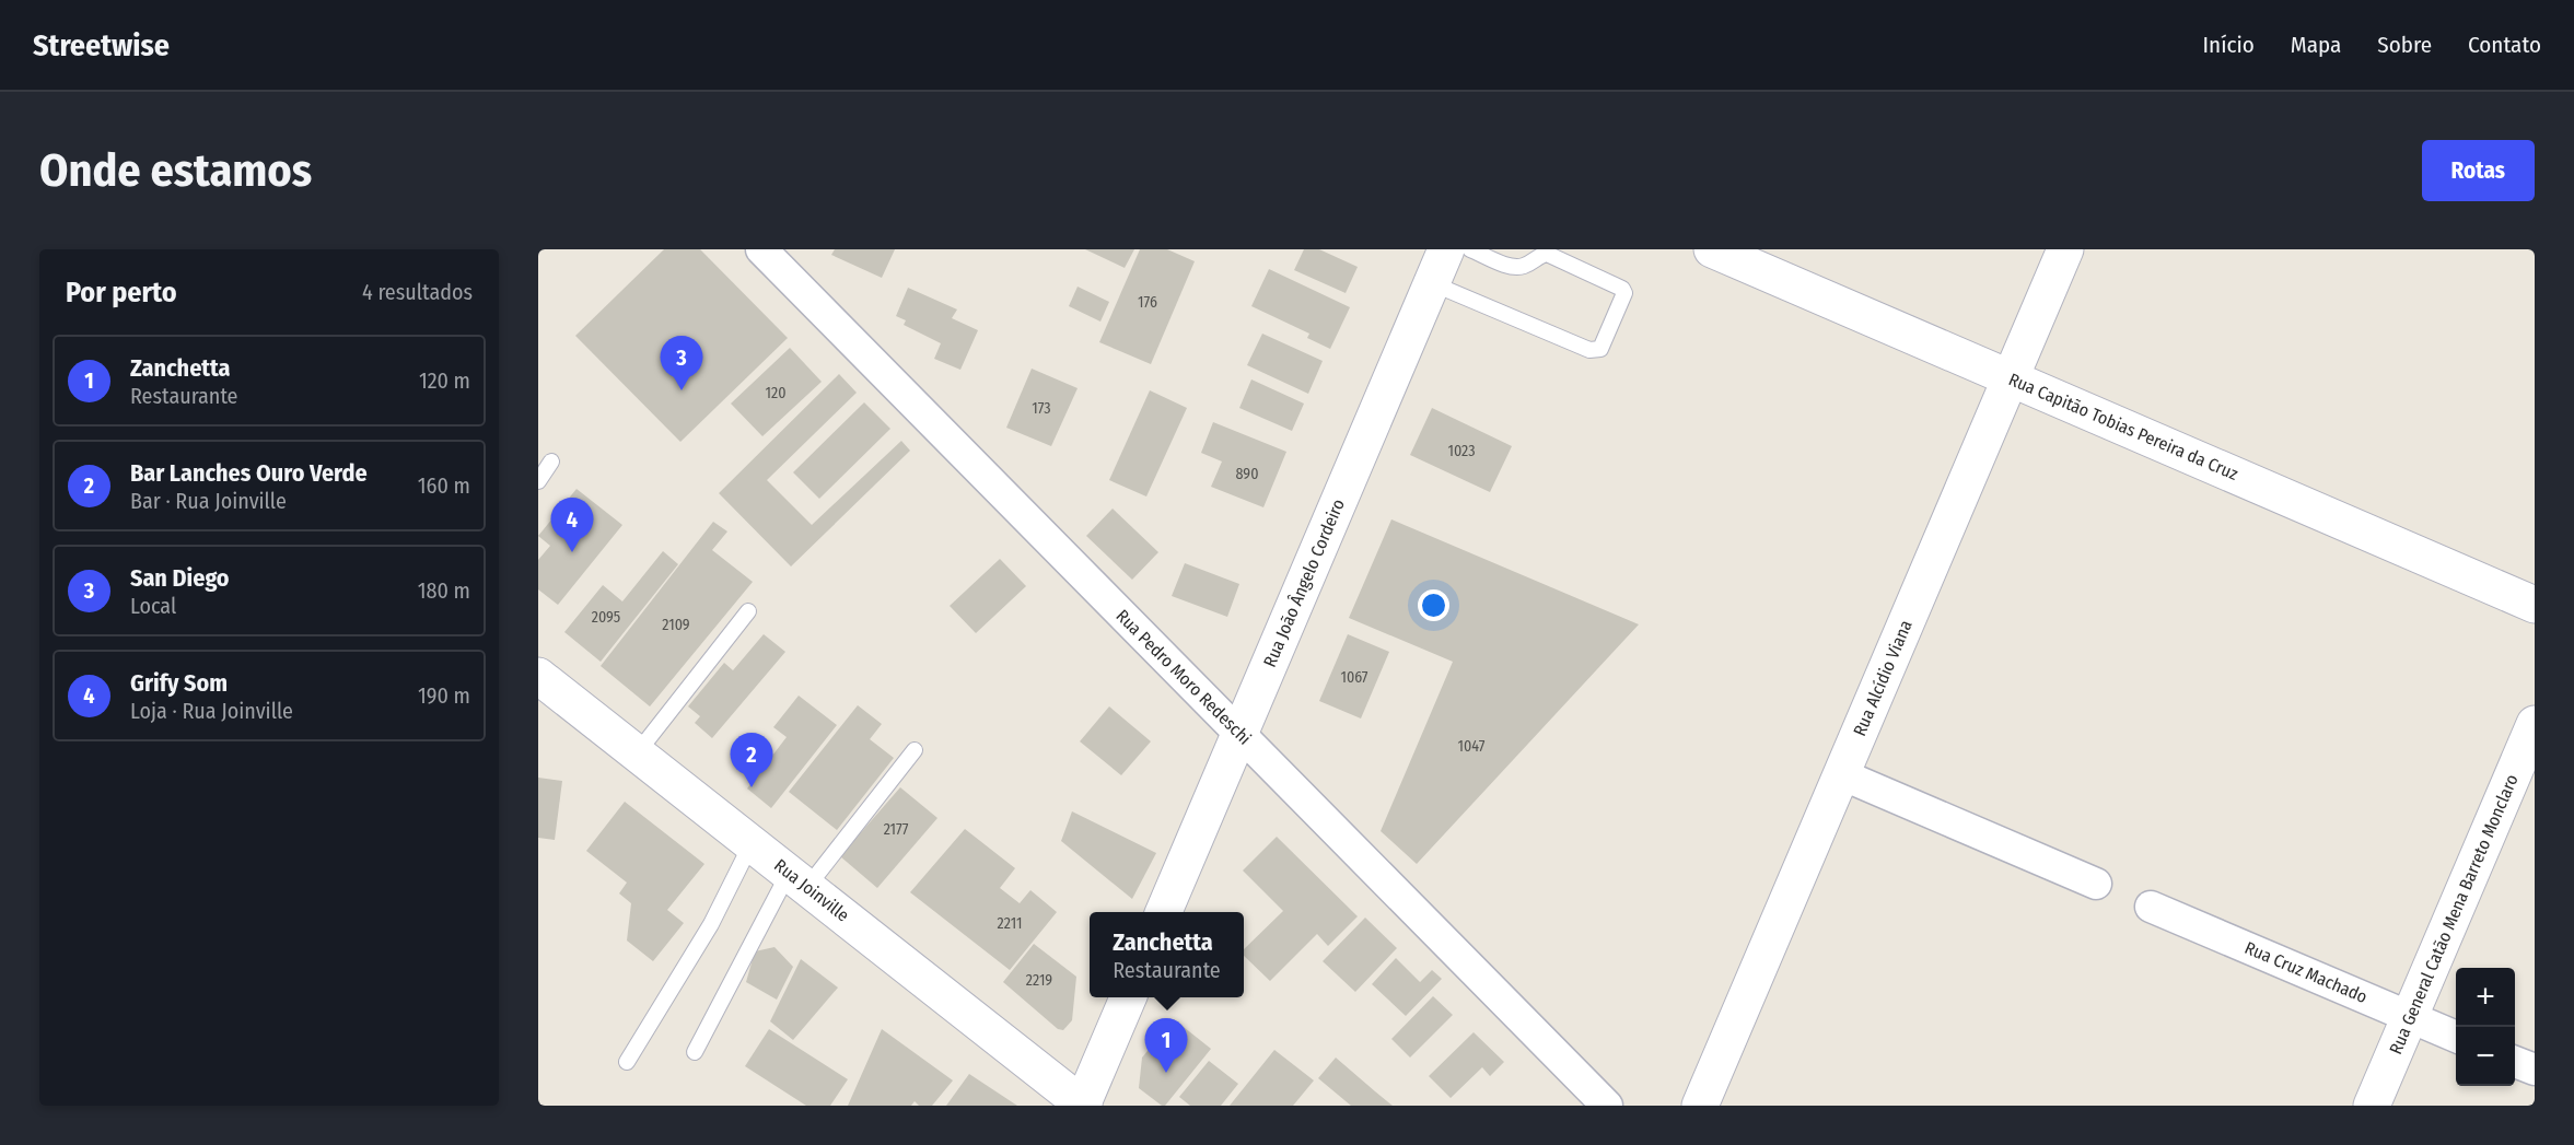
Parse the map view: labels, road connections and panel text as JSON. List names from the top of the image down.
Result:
{
  "streets": {
    "street": [
      "Rua Capitão Tobias Pereira da Cruz",
      "Rua João Ângelo Cordeiro",
      "Rua Pedro Moro Redeschi",
      "Rua Alcídio Viana",
      "Rua Joinville",
      "Rua General Catão Mena Barreto Monclaro",
      "Rua Cruz Machado"
    ]
  },
  "crossings": [
    ["Rua Capitão Tobias Pereira da Cruz", "Rua Alcídio Viana"],
    ["Rua João Ângelo Cordeiro", "Rua Pedro Moro Redeschi"],
    ["Rua General Catão Mena Barreto Monclaro", "Rua Cruz Machado"]
  ],
  "house_numbers": [
    "176",
    "120",
    "173",
    "1023",
    "890",
    "2095",
    "2109",
    "1067",
    "1047",
    "2177",
    "2211",
    "2219"
  ],
  "page": {
    "header": "Streetwise",
    "nav": [
      "Início",
      "Mapa",
      "Sobre",
      "Contato"
    ],
    "buttons": "Rotas",
    "title": "Onde estamos",
    "heading": ["Por perto", "4 resultados"],
    "list": [
      {
        "mark": "1",
        "name": "Zanchetta",
        "note": "Restaurante",
        "value": "120 m"
      },
      {
        "mark": "2",
        "name": "Bar Lanches Ouro Verde",
        "note": "Bar · Rua Joinville",
        "value": "160 m"
      },
      {
        "mark": "3",
        "name": "San Diego",
        "note": "Local",
        "value": "180 m"
      },
      {
        "mark": "4",
        "name": "Grify Som",
        "note": "Loja · Rua Joinville",
        "value": "190 m"
      }
    ],
    "pins": [
      "3",
      "4",
      "2",
      "1"
    ],
    "popup": ["Zanchetta", "Restaurante"],
    "map_buttons": ["+", "−"]
  }
}
